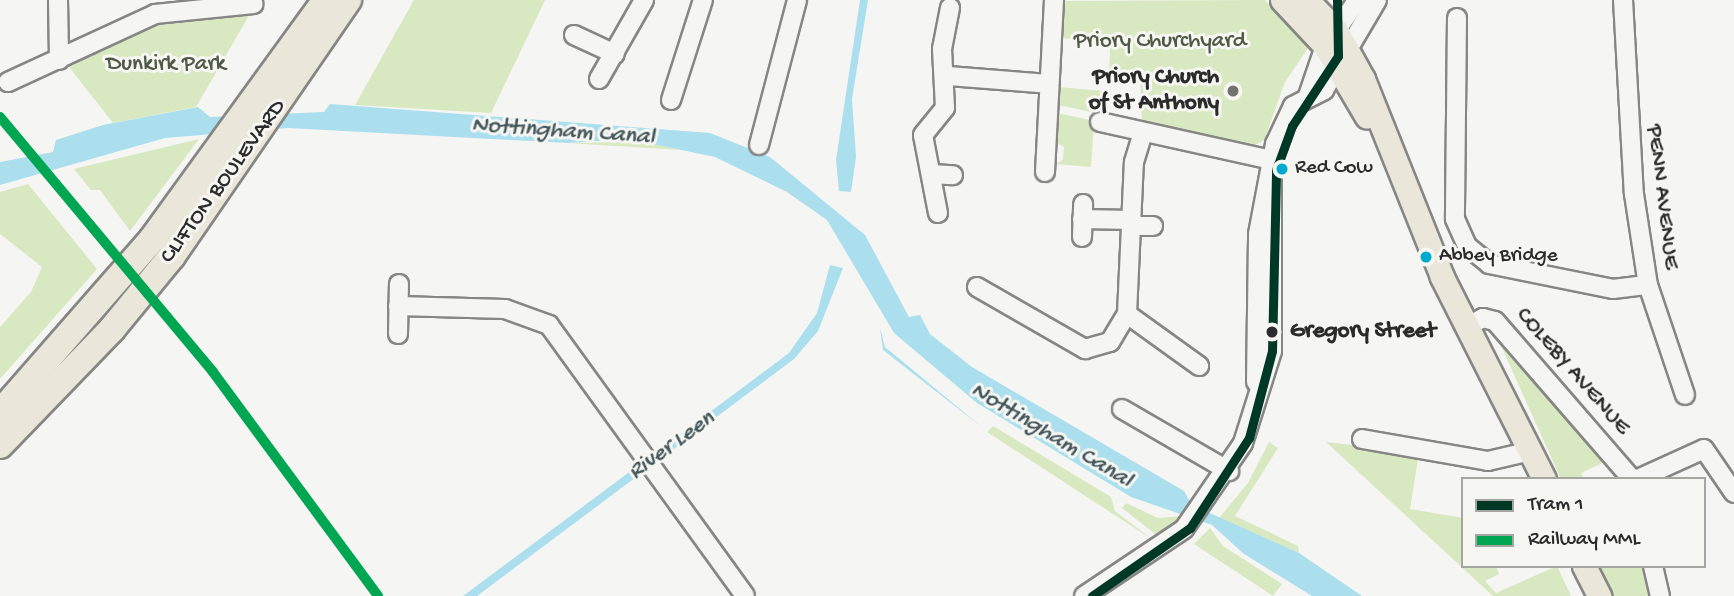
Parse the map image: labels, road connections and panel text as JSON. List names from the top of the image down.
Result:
{
  "streets": {
    "highway": ["CLIFTON BOULEVARD"],
    "street": ["PENN AVENUE", "COLEBY AVENUE"]
  },
  "water": ["Nottingham Canal", "River Leen"],
  "parks": ["Priory Churchyard", "Dunkirk Park"],
  "places": [
    "Priory Church of St Anthony",
    "Red Cow",
    "Abbey Bridge",
    "Gregory Street"
  ],
  "lines": ["tram line 1", "rail line MML"],
  "legend": ["Tram 1", "Railway MML"]
}
